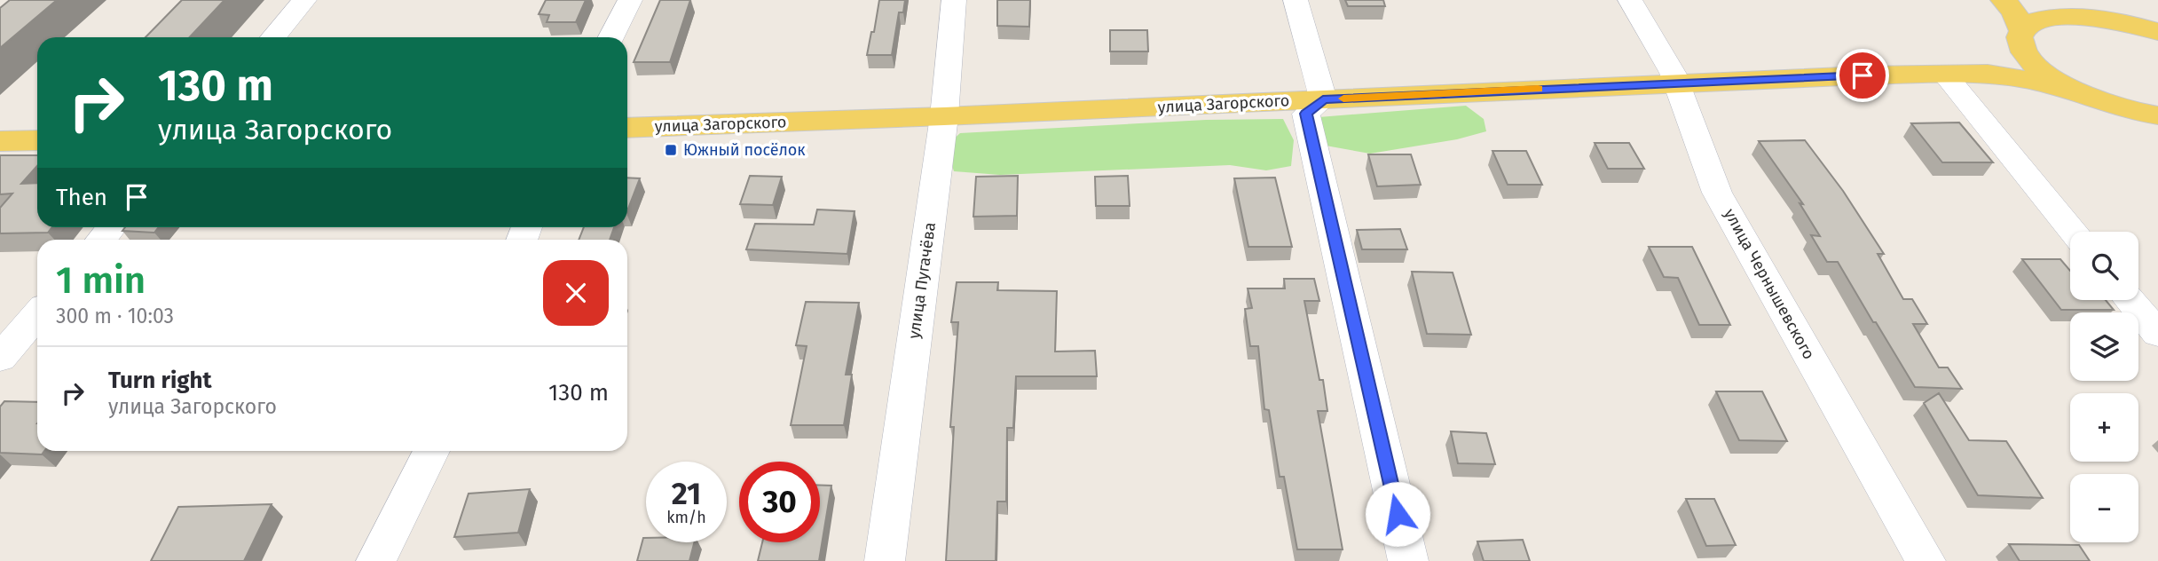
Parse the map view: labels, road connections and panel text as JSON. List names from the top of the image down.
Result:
{
  "streets": {
    "main road": ["улица Загорского"],
    "street": ["улица Пугачёва", "улица Чернышевского"]
  },
  "crossings": [
    ["улица Загорского", "улица Пугачёва"],
    ["улица Загорского", "улица Чернышевского"]
  ],
  "places": {
    "transit": ["Южный посёлок"]
  },
  "page": {
    "turn": ["130 m", "улица Загорского"],
    "then": "Then",
    "map_buttons": ["+", "−"],
    "heading": ["1 min", "300 m · 10:03"],
    "list": [
      {
        "name": "Turn right",
        "note": "улица Загорского",
        "value": "130 m"
      }
    ],
    "speed": "21 km/h",
    "limit": "30"
  }
}
